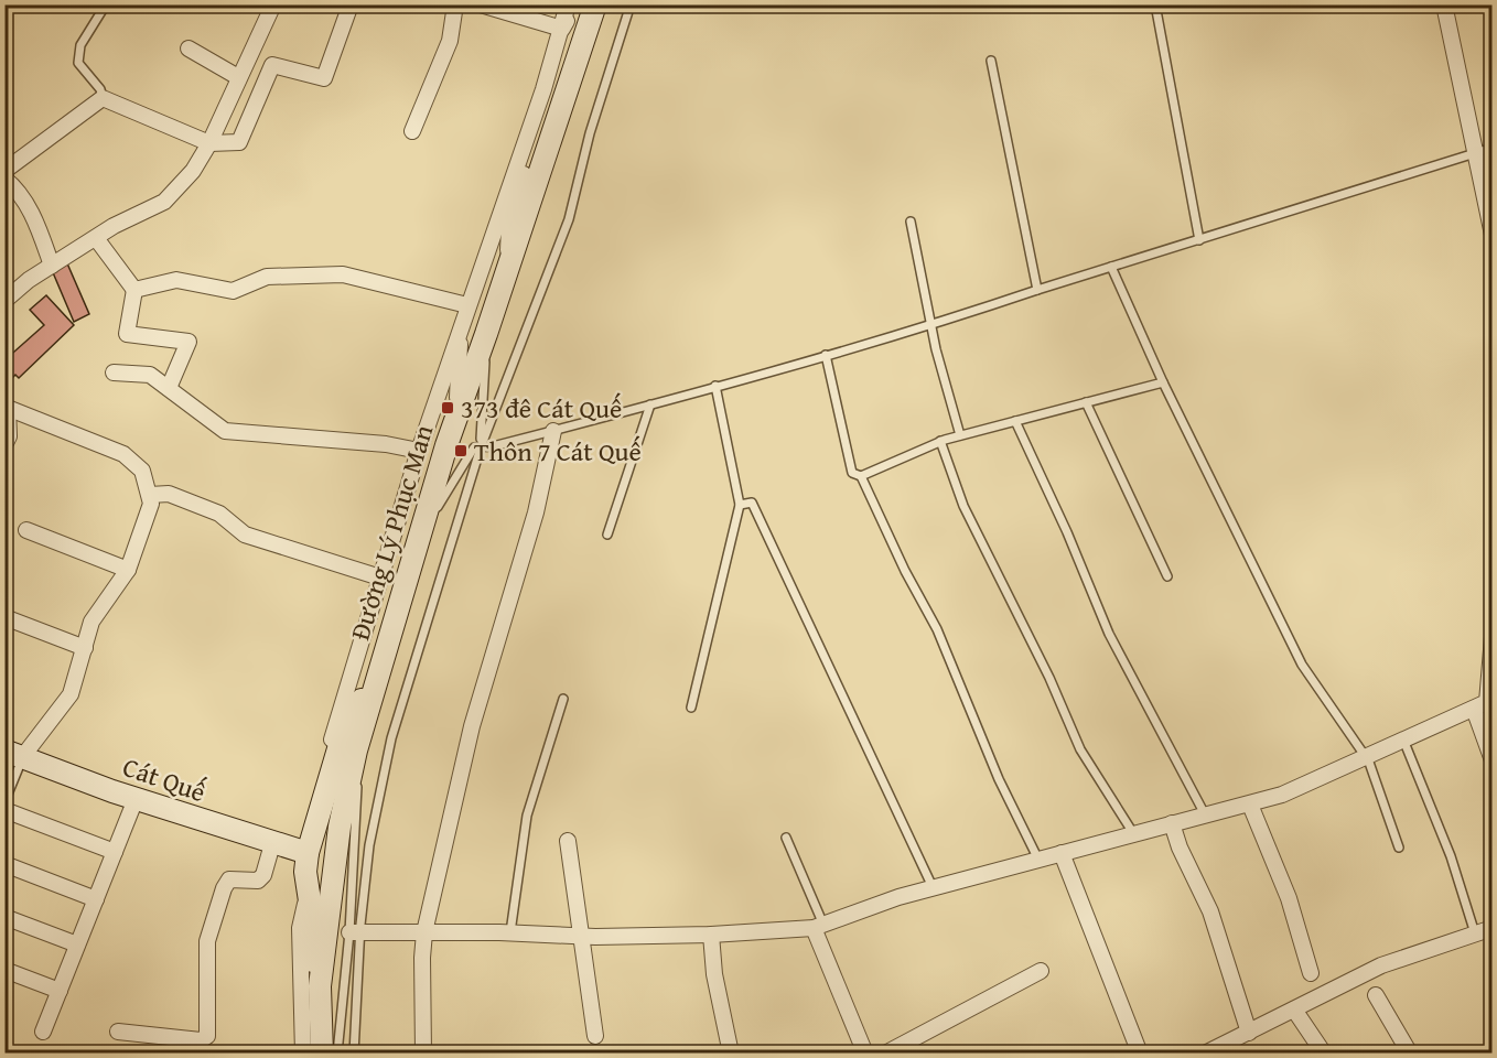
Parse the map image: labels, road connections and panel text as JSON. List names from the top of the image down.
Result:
{
  "streets": {
    "main road": ["Đường Lý Phục Man", "Cát Quế"]
  },
  "places": {
    "transit": ["373 đê Cát Quế", "Thôn 7 Cát Quế"]
  }
}
